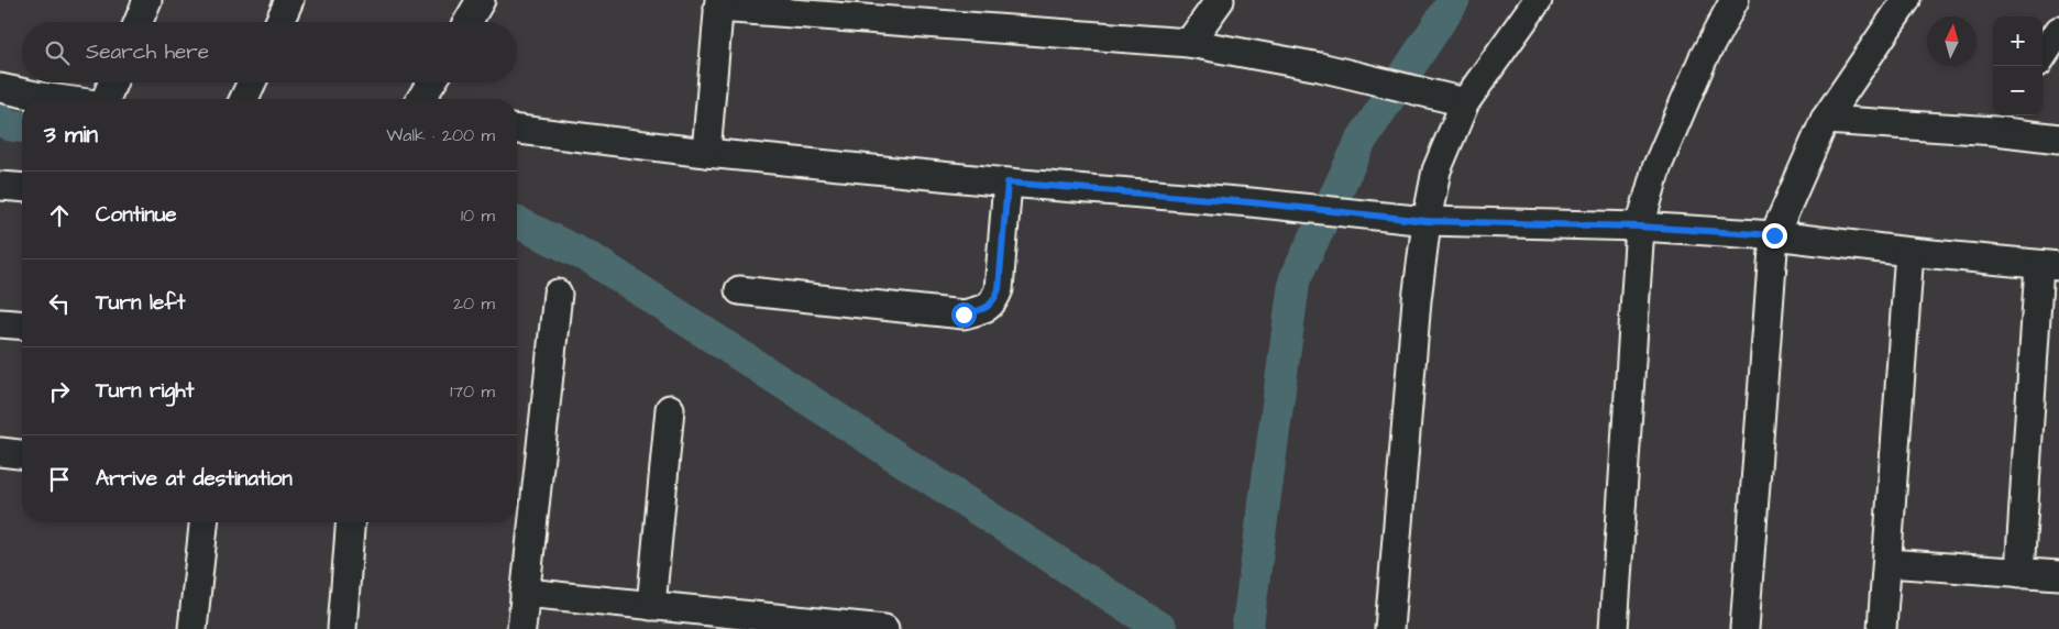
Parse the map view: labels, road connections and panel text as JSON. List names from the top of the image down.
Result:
{
  "north": "top",
  "page": {
    "map_buttons": ["+", "−"],
    "search": "Search here",
    "heading": ["3 min", "Walk · 200 m"],
    "list": [
      ["Continue", "10 m"],
      ["Turn left", "20 m"],
      ["Turn right", "170 m"],
      "Arrive at destination"
    ]
  }
}
